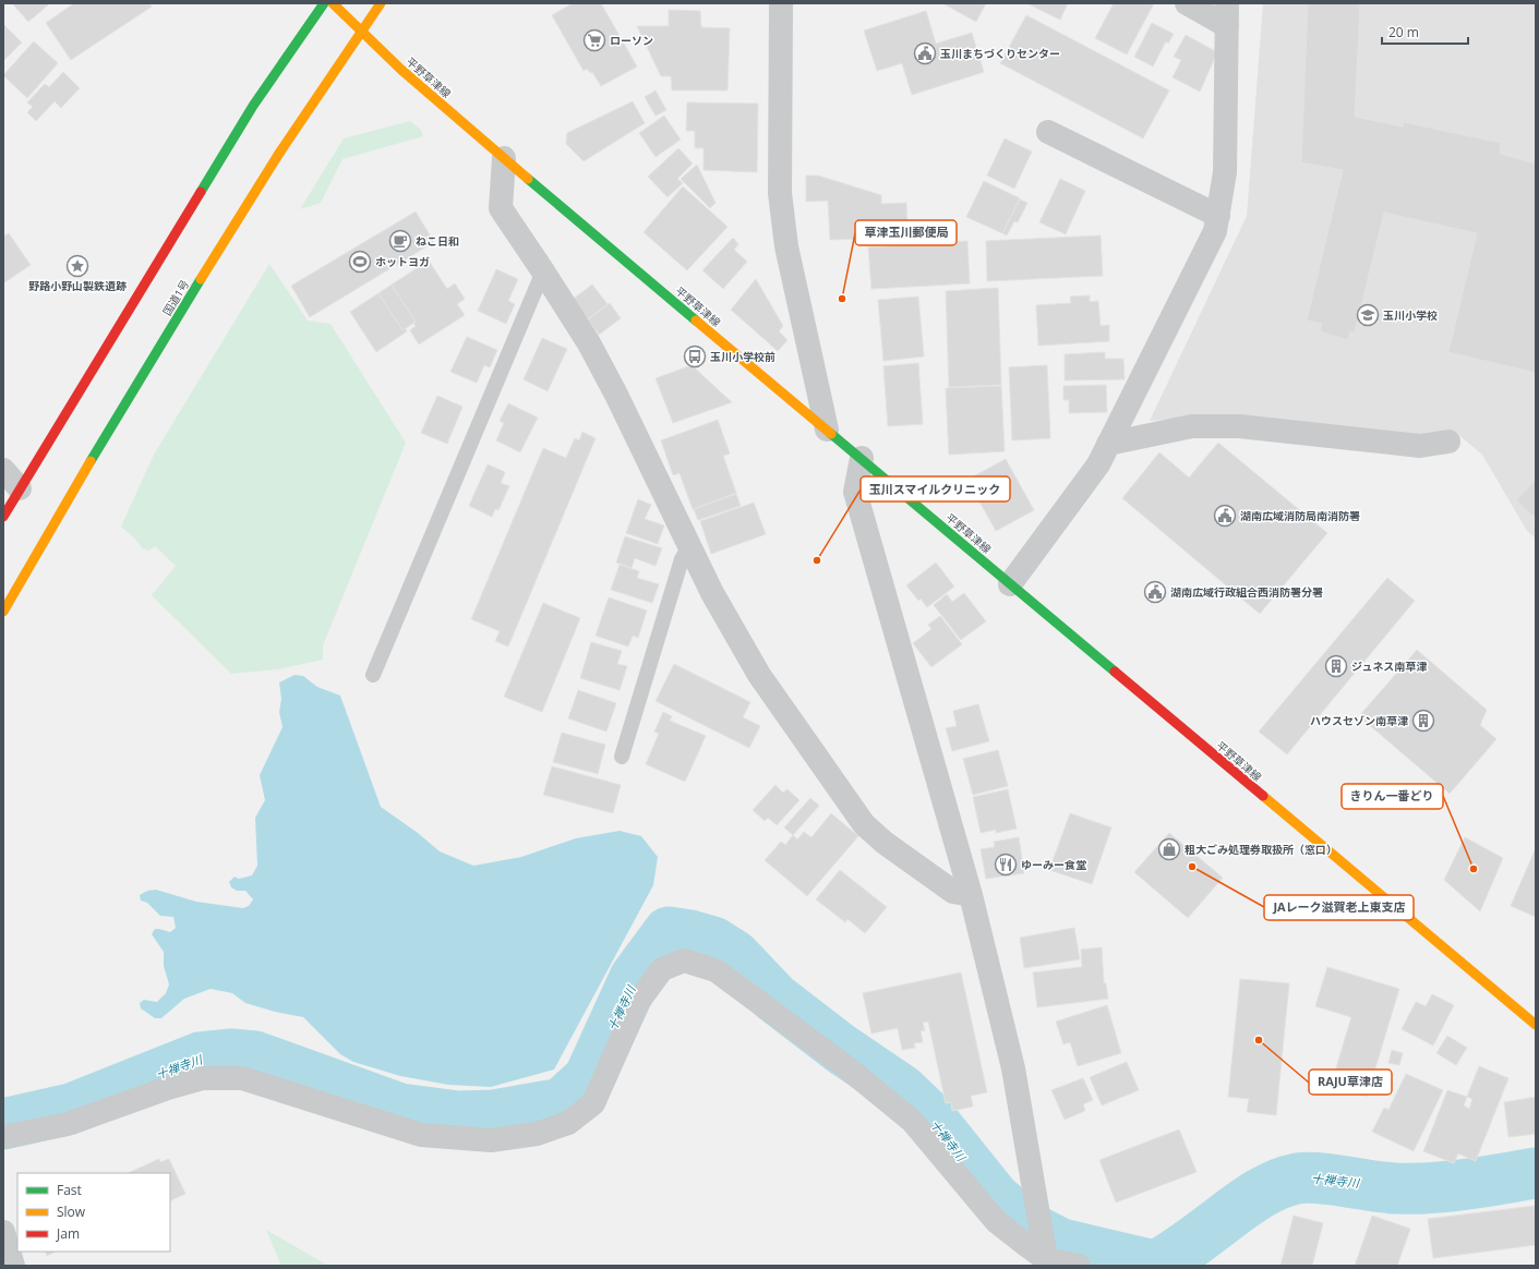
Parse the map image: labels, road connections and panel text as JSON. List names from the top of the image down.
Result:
{
  "streets": {
    "main road": ["平野草津線", "国道1号"]
  },
  "crossings": [
    ["平野草津線", "国道1号"]
  ],
  "water": ["十禅寺川"],
  "places": {
    "supermarket": ["ローソン"],
    "public building": ["玉川まちづくりセンター", "湖南広域消防局南消防署", "湖南広域行政組合西消防署分署"],
    "cafe": ["ねこ日和"],
    "sports": ["ホットヨガ"],
    "place": ["野路小野山製鉄遺跡"],
    "other": [
      "草津玉川郵便局",
      "玉川スマイルクリニック",
      "JAレーク滋賀老上東支店",
      "きりん一番どり",
      "RAJU草津店"
    ],
    "school or university": ["玉川小学校"],
    "bus stop": ["玉川小学校前"],
    "building": ["ジュネス南草津", "ハウスセゾン南草津"],
    "shop": ["粗大ごみ処理券取扱所（窓口）"],
    "restaurant": ["ゆーみー食堂"]
  },
  "legend": ["Fast", "Slow", "Jam"],
  "scale_bar": "20 m"
}
